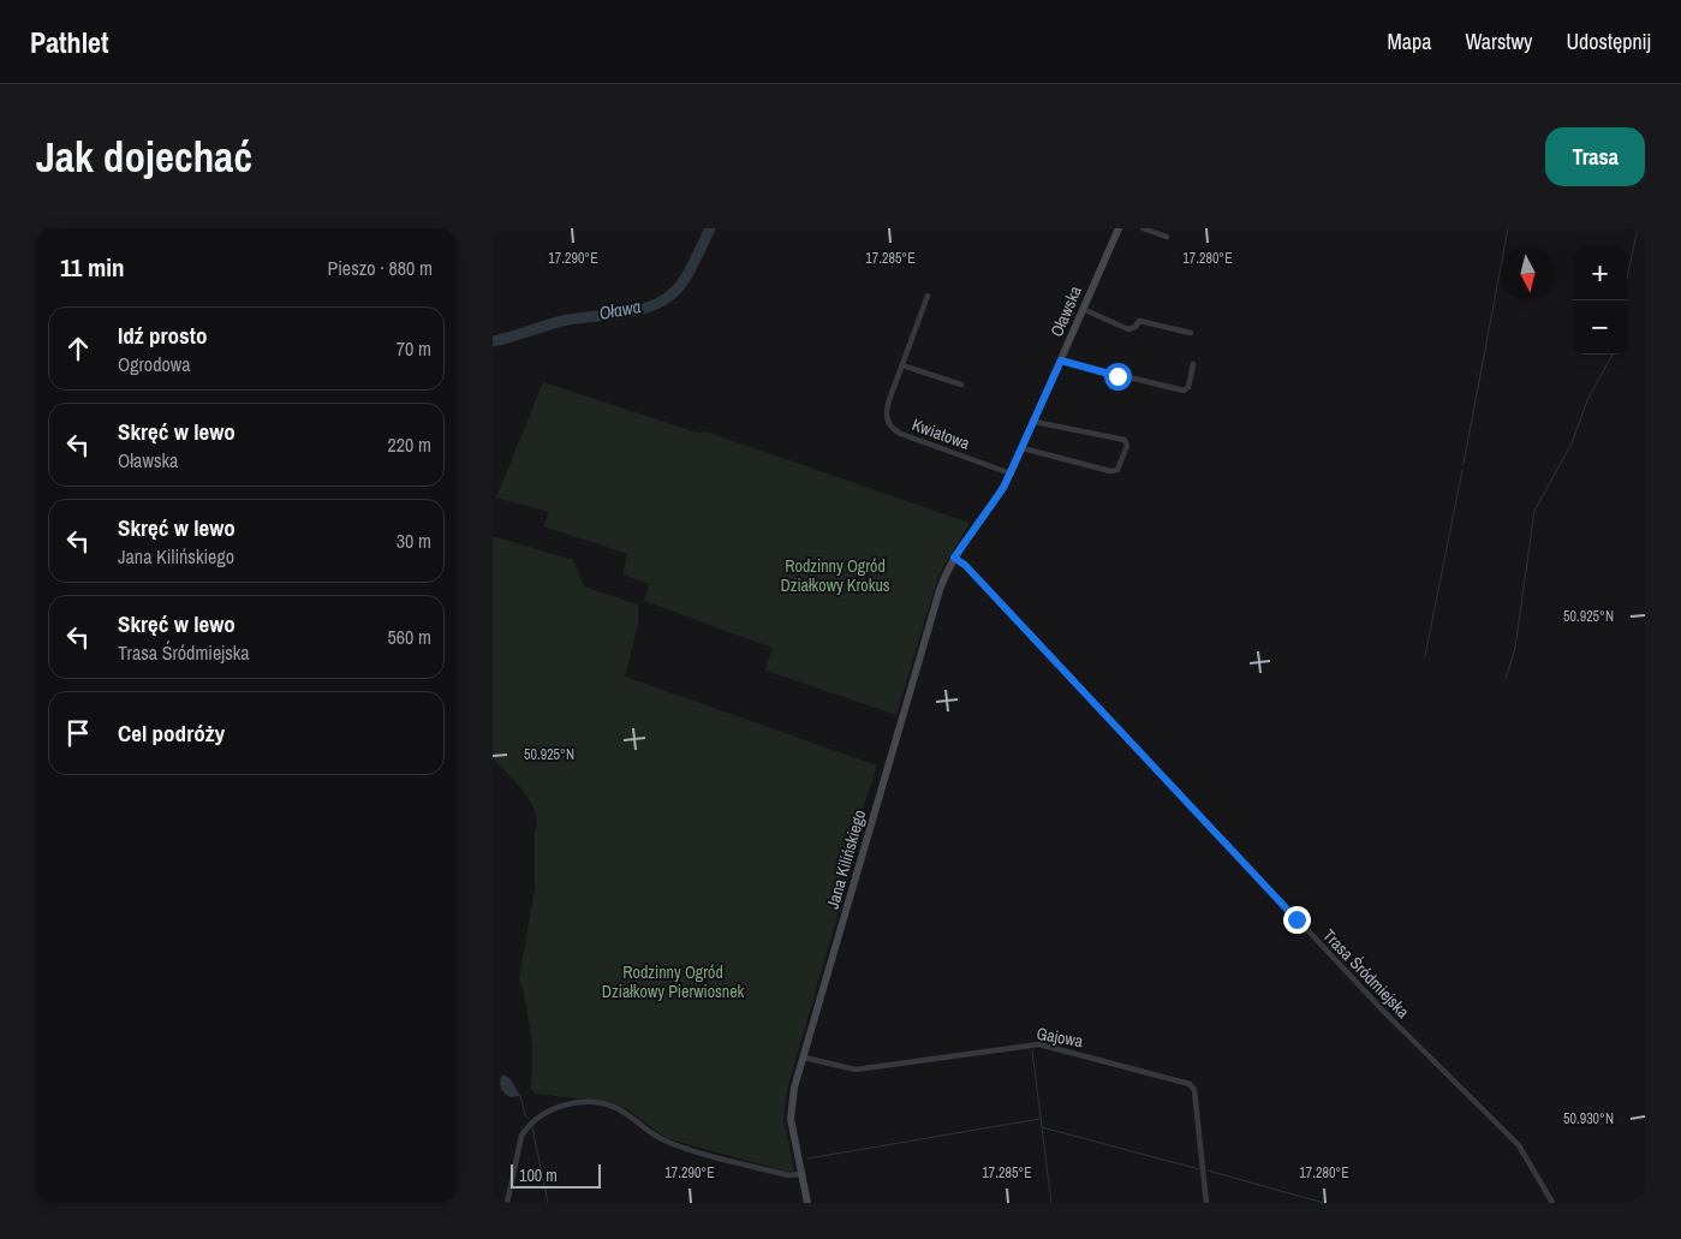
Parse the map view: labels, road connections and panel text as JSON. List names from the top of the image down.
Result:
{
  "streets": {
    "street": [
      "Oławska",
      "Kwiatowa",
      "Jana Kilińskiego",
      "Trasa Śródmiejska",
      "Gajowa"
    ]
  },
  "crossings": [
    ["Oławska", "Kwiatowa"],
    ["Oławska", "Jana Kilińskiego"],
    ["Jana Kilińskiego", "Trasa Śródmiejska"],
    ["Jana Kilińskiego", "Gajowa"]
  ],
  "water": ["Oława"],
  "parks": ["Rodzinny Ogród Działkowy Krokus", "Rodzinny Ogród Działkowy Pierwiosnek"],
  "scale_bar": "100 m",
  "north": "bottom",
  "page": {
    "header": "Pathlet",
    "nav": ["Mapa", "Warstwy", "Udostępnij"],
    "buttons": "Trasa",
    "title": "Jak dojechać",
    "heading": ["11 min", "Pieszo · 880 m"],
    "map_buttons": ["+", "−"],
    "list": [
      ["Idź prosto", "Ogrodowa", "70 m"],
      ["Skręć w lewo", "Oławska", "220 m"],
      ["Skręć w lewo", "Jana Kilińskiego", "30 m"],
      ["Skręć w lewo", "Trasa Śródmiejska", "560 m"],
      "Cel podróży"
    ],
    "scale": "100 m"
  },
  "coordinates": [
    "17.290°E",
    "17.285°E",
    "17.280°E",
    "50.925°N",
    "50.930°N"
  ]
}
